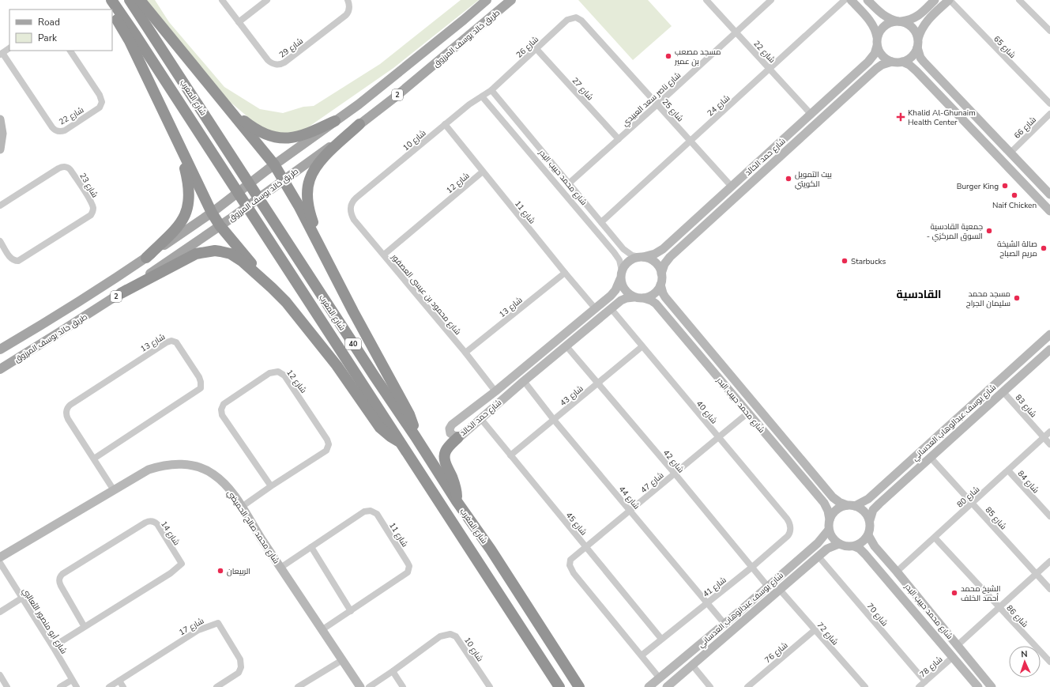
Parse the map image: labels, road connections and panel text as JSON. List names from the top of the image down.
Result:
{
  "streets": {
    "highway": ["شارع المغرب", "40"],
    "main road": ["طريق خالد يوسف المرزوق", "2"],
    "street": [
      "شارع 26",
      "شارع 65",
      "شارع 29",
      "شارع 22",
      "شارع 27",
      "شارع ناصر سعد العبيدي",
      "شارع 24",
      "شارع 25",
      "شارع 66",
      "شارع 10",
      "شارع حمد الخالد",
      "شارع محمد حبيب البدر",
      "شارع 12",
      "شارع 23",
      "شارع 11",
      "شارع محمود بن عيسى العصفور",
      "شارع 13",
      "شارع 43",
      "شارع 83",
      "شارع 40",
      "شارع يوسف عبدالوهاب العدساني",
      "شارع 42",
      "شارع 84",
      "شارع 47",
      "شارع 80",
      "شارع 44",
      "شارع 85",
      "شارع 45",
      "شارع محمد صالح الحميضي",
      "شارع 14",
      "شارع 41",
      "شارع 70",
      "شارع 86",
      "شارع أبو منصور الثعالبي",
      "شارع 17",
      "شارع 72",
      "شارع 76",
      "شارع 78"
    ]
  },
  "crossings": [
    ["شارع 26", "شارع 27"],
    ["شارع 26", "شارع 25"],
    ["شارع 26", "شارع 10"],
    ["شارع 26", "شارع محمد حبيب البدر"],
    ["شارع 22", "شارع ناصر سعد العبيدي"],
    ["شارع 22", "شارع 24"],
    ["شارع 22", "شارع حمد الخالد"],
    ["شارع 27", "شارع ناصر سعد العبيدي"],
    ["شارع ناصر سعد العبيدي", "شارع 25"],
    ["شارع ناصر سعد العبيدي", "شارع محمد حبيب البدر"],
    ["شارع 24", "شارع 25"],
    ["شارع 24", "شارع محمد حبيب البدر"],
    ["شارع 25", "شارع حمد الخالد"],
    ["شارع 10", "شارع محمد حبيب البدر"],
    ["شارع 10", "شارع 11"],
    ["شارع 10", "شارع محمود بن عيسى العصفور"],
    ["شارع حمد الخالد", "شارع محمد حبيب البدر"],
    ["شارع حمد الخالد", "شارع 11"],
    ["شارع حمد الخالد", "شارع محمود بن عيسى العصفور"],
    ["شارع حمد الخالد", "شارع 40"],
    ["شارع حمد الخالد", "شارع 42"],
    ["شارع حمد الخالد", "شارع 44"],
    ["شارع حمد الخالد", "شارع 45"],
    ["شارع محمد حبيب البدر", "شارع يوسف عبدالوهاب العدساني"],
    ["شارع محمد حبيب البدر", "شارع 47"],
    ["شارع محمد حبيب البدر", "شارع 80"],
    ["شارع محمد حبيب البدر", "شارع 78"],
    ["شارع 12", "شارع 11"],
    ["شارع 12", "شارع محمود بن عيسى العصفور"],
    ["شارع 12", "شارع محمد صالح الحميضي"],
    ["شارع 11", "شارع 13"],
    ["شارع 11", "شارع محمد صالح الحميضي"],
    ["شارع محمود بن عيسى العصفور", "شارع 13"],
    ["شارع 13", "شارع محمد صالح الحميضي"],
    ["شارع 43", "شارع 40"],
    ["شارع 43", "شارع 42"],
    ["شارع 43", "شارع 44"],
    ["شارع 43", "شارع 45"],
    ["شارع 83", "شارع يوسف عبدالوهاب العدساني"],
    ["شارع 83", "شارع 80"],
    ["شارع 40", "شارع 47"],
    ["شارع 40", "شارع 41"],
    ["شارع يوسف عبدالوهاب العدساني", "شارع 42"],
    ["شارع يوسف عبدالوهاب العدساني", "شارع 44"],
    ["شارع يوسف عبدالوهاب العدساني", "شارع 85"],
    ["شارع يوسف عبدالوهاب العدساني", "شارع 70"],
    ["شارع يوسف عبدالوهاب العدساني", "شارع 72"],
    ["شارع 42", "شارع 47"],
    ["شارع 42", "شارع 41"],
    ["شارع 84", "شارع 80"],
    ["شارع 47", "شارع 44"],
    ["شارع 47", "شارع 45"],
    ["شارع 47", "شارع 41"],
    ["شارع 80", "شارع 85"],
    ["شارع 80", "شارع 86"],
    ["شارع 44", "شارع 41"],
    ["شارع 45", "شارع 41"],
    ["شارع 14", "شارع أبو منصور الثعالبي"],
    ["شارع 70", "شارع 78"],
    ["شارع 72", "شارع 76"]
  ],
  "districts": ["القادسية"],
  "places": {
    "other": [
      "مسجد مصعب بن عمير",
      "بيت التمويل الكويتي",
      "Burger King",
      "Naif Chicken",
      "جمعية القادسية - السوق المركزي",
      "صالة الشيخة مريم الصباح",
      "Starbucks",
      "مسجد محمد سليمان الجراح",
      "الربيعان",
      "الشيخ محمد أحمد الخلف"
    ],
    "health": ["Khalid Al-Ghunaim Health Center"]
  },
  "legend": ["Road", "Park"],
  "north": "top"
}
